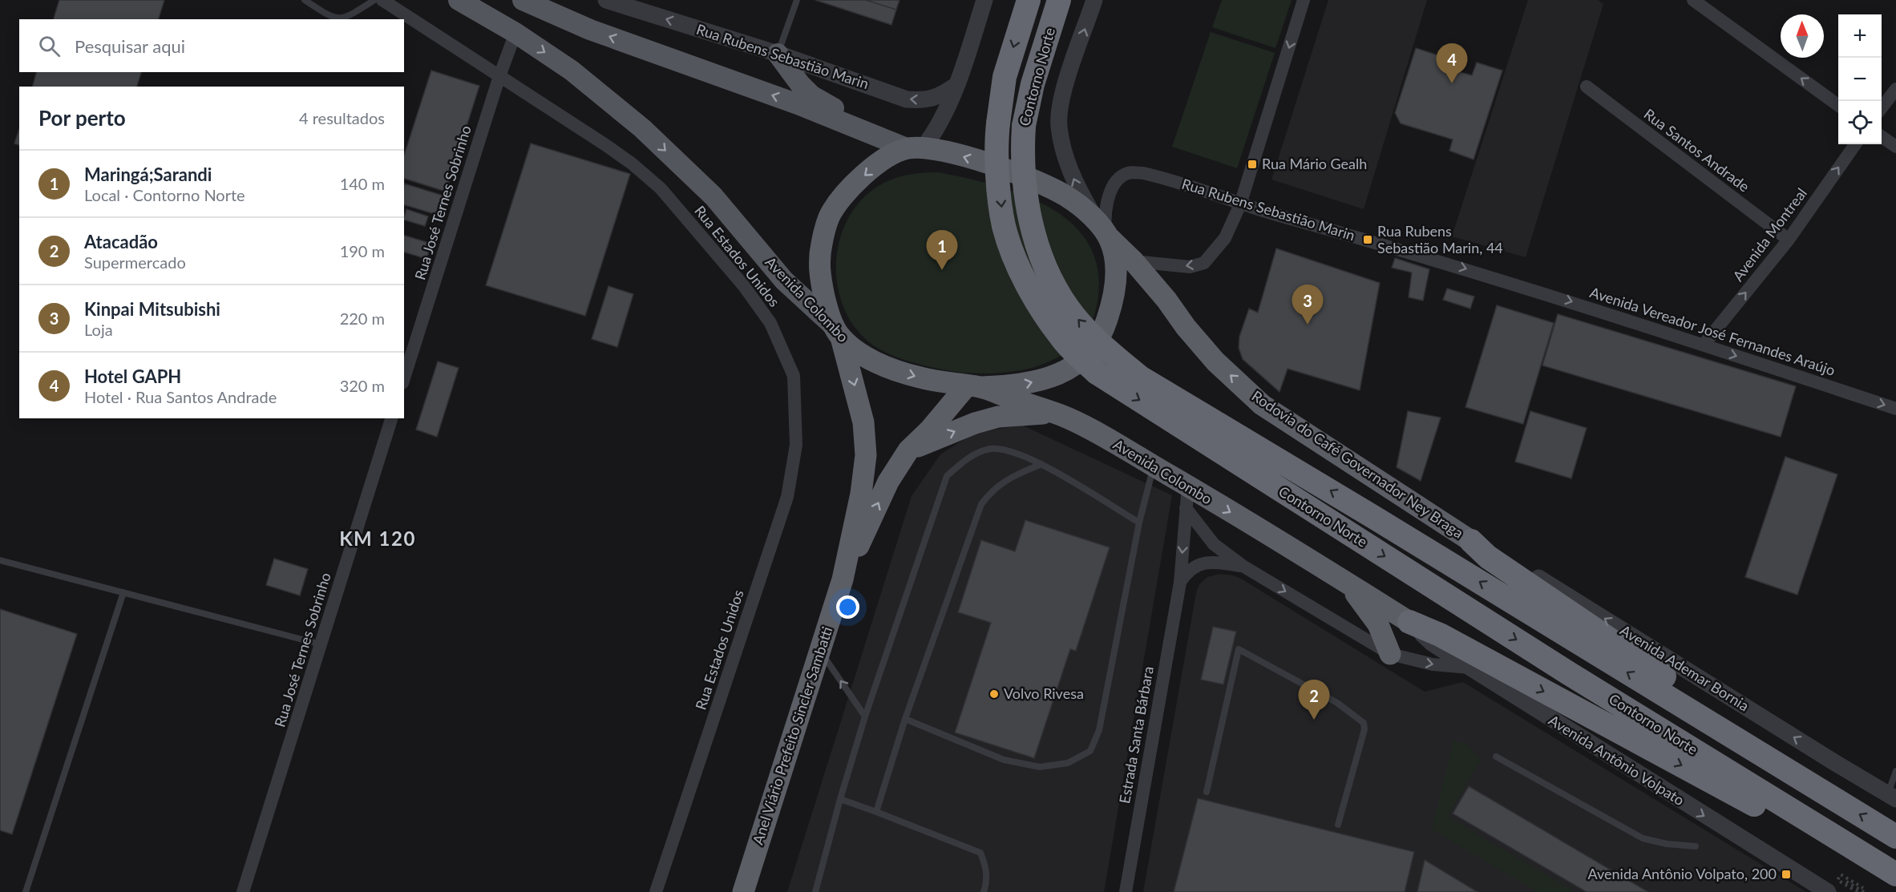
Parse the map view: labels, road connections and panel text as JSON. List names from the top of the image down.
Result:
{
  "streets": {
    "highway": [
      "Contorno Norte",
      "Avenida Colombo",
      "Rodovia do Café Governador Ney Braga",
      "Anel Viário Prefeito Sincler Sambatti"
    ],
    "street": [
      "Rua Rubens Sebastião Marin",
      "Rua Santos Andrade",
      "Rua José Ternes Sobrinho",
      "Avenida Montreal",
      "Rua Estados Unidos",
      "Avenida Vereador José Fernandes Araújo",
      "Avenida Ademar Bornia",
      "Estrada Santa Bárbara",
      "Avenida Antônio Volpato"
    ]
  },
  "crossings": [
    ["Rua Rubens Sebastião Marin", "Avenida Vereador José Fernandes Araújo"],
    ["Rua Rubens Sebastião Marin", "Rodovia do Café Governador Ney Braga"],
    ["Rua Santos Andrade", "Avenida Montreal"],
    ["Rua José Ternes Sobrinho", "Rua Estados Unidos"],
    ["Rua José Ternes Sobrinho", "Avenida Colombo"],
    ["Avenida Montreal", "Avenida Vereador José Fernandes Araújo"],
    ["Avenida Colombo", "Estrada Santa Bárbara"],
    ["Avenida Colombo", "Anel Viário Prefeito Sincler Sambatti"],
    ["Avenida Colombo", "Avenida Antônio Volpato"],
    ["Rodovia do Café Governador Ney Braga", "Avenida Ademar Bornia"]
  ],
  "one_way": [
    "Avenida Montreal",
    "Avenida Vereador José Fernandes Araújo",
    "Rodovia do Café Governador Ney Braga",
    "Avenida Ademar Bornia",
    "Avenida Antônio Volpato"
  ],
  "districts": ["KM 120"],
  "places": {
    "transit": ["Rua Mário Gealh", "Rua Rubens Sebastião Marin, 44", "Avenida Antônio Volpato, 200"],
    "other": ["Volvo Rivesa"]
  },
  "north": "top",
  "page": {
    "map_buttons": ["+", "−"],
    "search": "Pesquisar aqui",
    "pins": [
      "4",
      "1",
      "3",
      "2"
    ],
    "heading": ["Por perto", "4 resultados"],
    "list": [
      {
        "mark": "1",
        "name": "Maringá;Sarandi",
        "note": "Local · Contorno Norte",
        "value": "140 m"
      },
      {
        "mark": "2",
        "name": "Atacadão",
        "note": "Supermercado",
        "value": "190 m"
      },
      {
        "mark": "3",
        "name": "Kinpai Mitsubishi",
        "note": "Loja",
        "value": "220 m"
      },
      {
        "mark": "4",
        "name": "Hotel GAPH",
        "note": "Hotel · Rua Santos Andrade",
        "value": "320 m"
      }
    ]
  }
}
